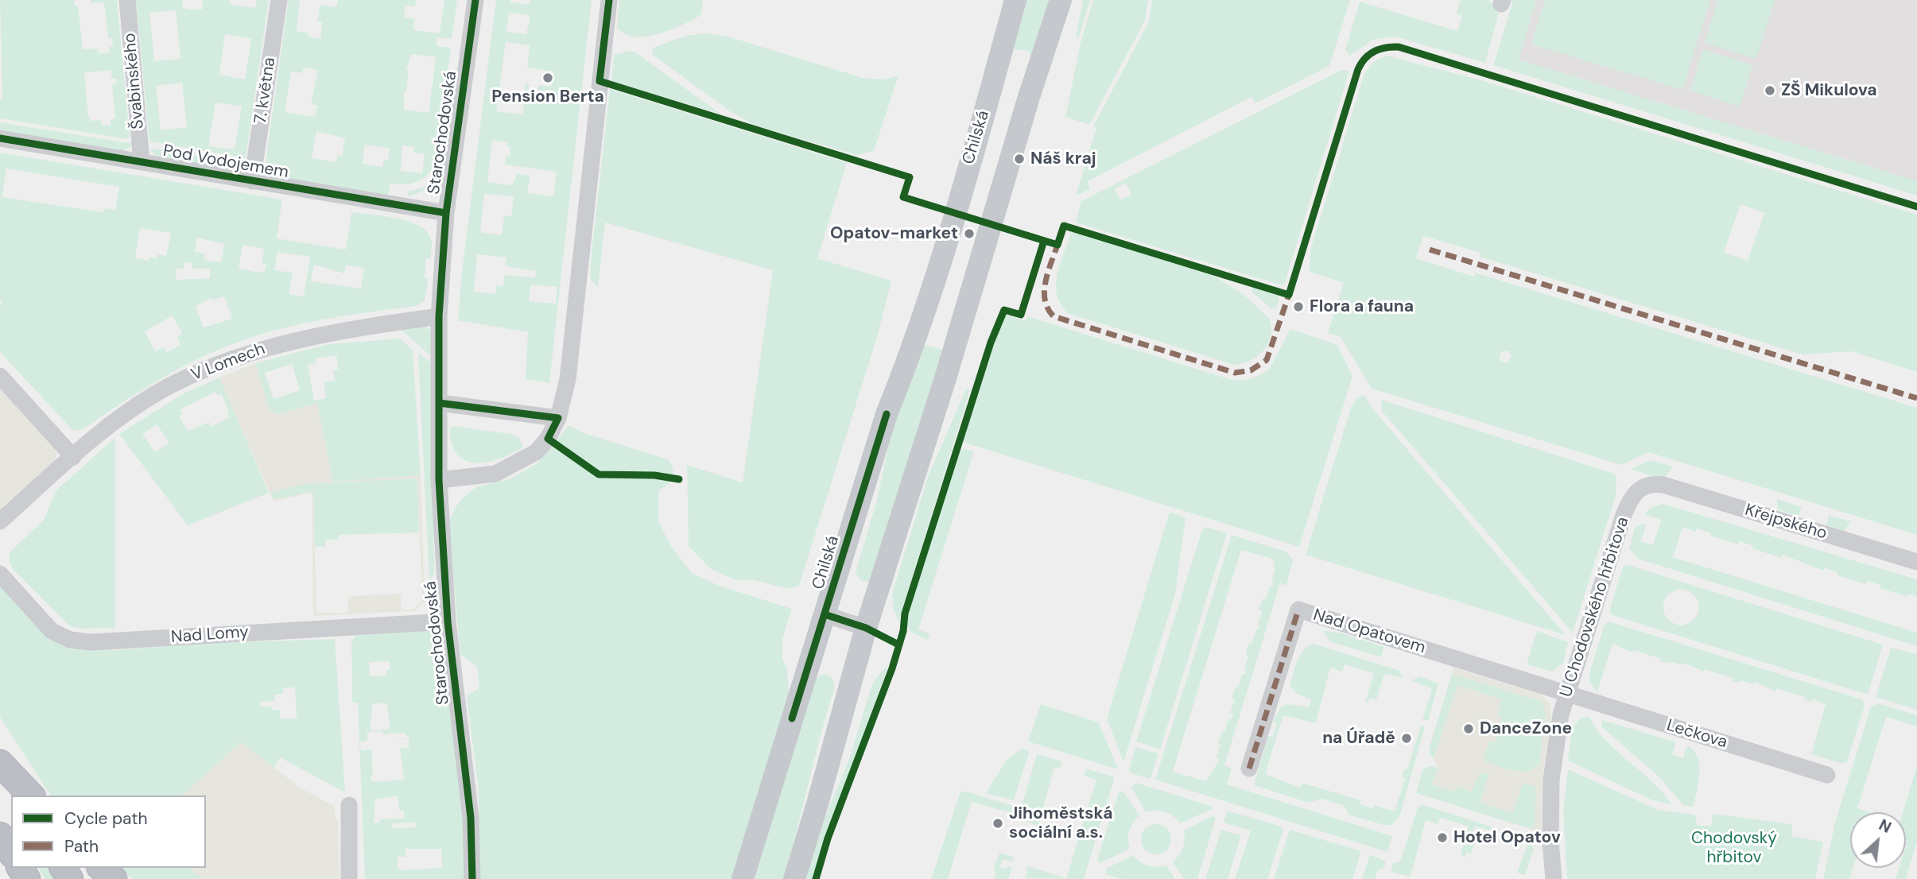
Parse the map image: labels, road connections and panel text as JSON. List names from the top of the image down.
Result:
{
  "streets": {
    "main road": ["Chilská"],
    "street": [
      "Švabinského",
      "7. května",
      "Starochodovská",
      "Pod Vodojemem",
      "V Lomech",
      "Křejpského",
      "U Chodovského hřbitova",
      "Nad Opatovem",
      "Nad Lomy",
      "Lečkova"
    ]
  },
  "crossings": [
    ["Švabinského", "Pod Vodojemem"],
    ["7. května", "Pod Vodojemem"],
    ["Starochodovská", "Pod Vodojemem"],
    ["Starochodovská", "V Lomech"],
    ["Starochodovská", "Nad Lomy"],
    ["Křejpského", "U Chodovského hřbitova"],
    ["U Chodovského hřbitova", "Nad Opatovem"],
    ["U Chodovského hřbitova", "Lečkova"],
    ["Nad Opatovem", "Lečkova"]
  ],
  "parks": ["Chodovský hřbitov"],
  "places": [
    "Pension Berta",
    "ZŠ Mikulova",
    "Náš kraj",
    "Opatov-market",
    "Flora a fauna",
    "DanceZone",
    "na Úřadě",
    "Jihoměstská sociální a.s.",
    "Hotel Opatov"
  ],
  "legend": ["Cycle path", "Path"],
  "north": "top right"
}
